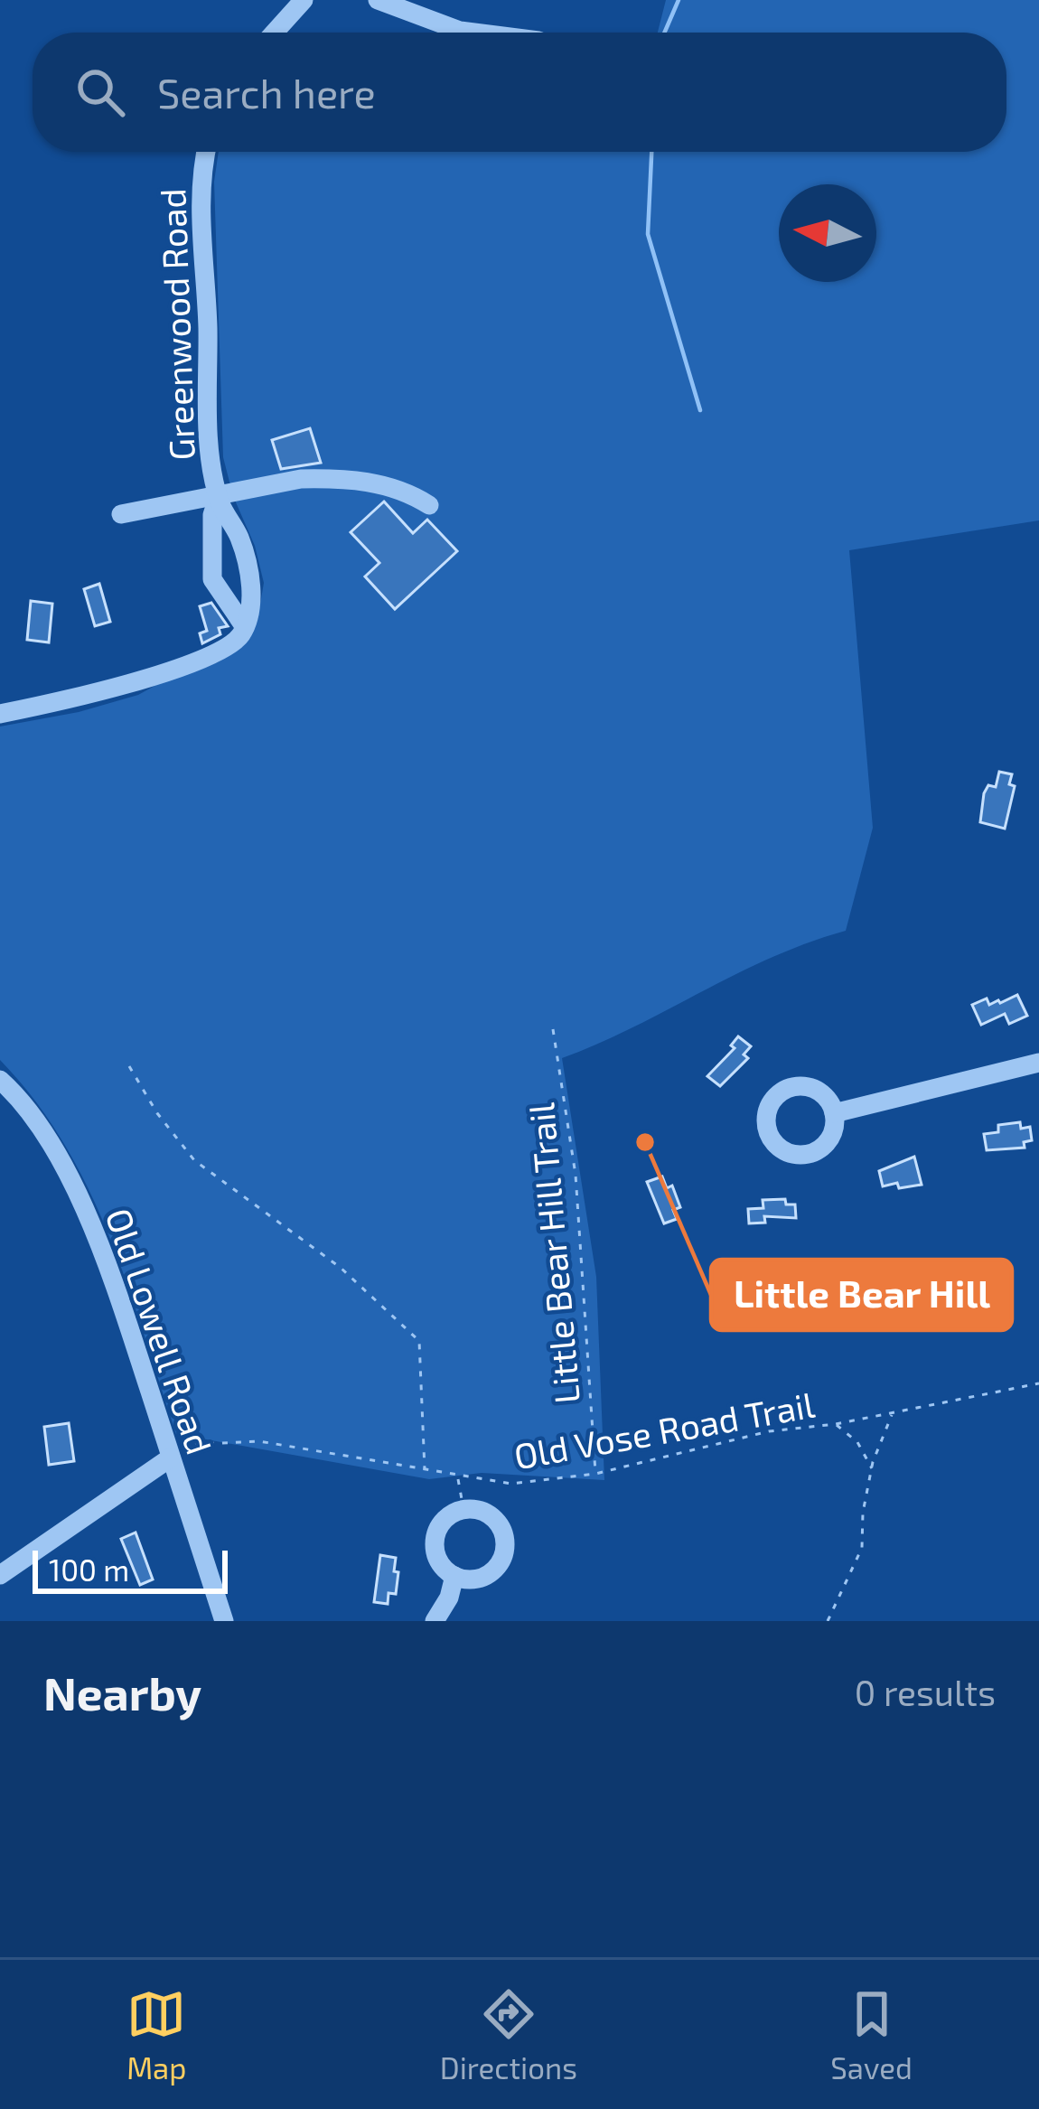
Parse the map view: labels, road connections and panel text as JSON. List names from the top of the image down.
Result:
{
  "streets": {
    "street": ["Greenwood Road", "Old Lowell Road"],
    "path": ["Little Bear Hill Trail", "Old Vose Road Trail"]
  },
  "crossings": [
    ["Little Bear Hill Trail", "Old Vose Road Trail"],
    ["Old Lowell Road", "Old Vose Road Trail"]
  ],
  "places": ["Little Bear Hill"],
  "scale_bar": "100 m",
  "north": "left",
  "page": {
    "search": "Search here",
    "scale": "100 m",
    "heading": ["Nearby", "0 results"],
    "nav": ["Map", "Directions", "Saved"]
  }
}
